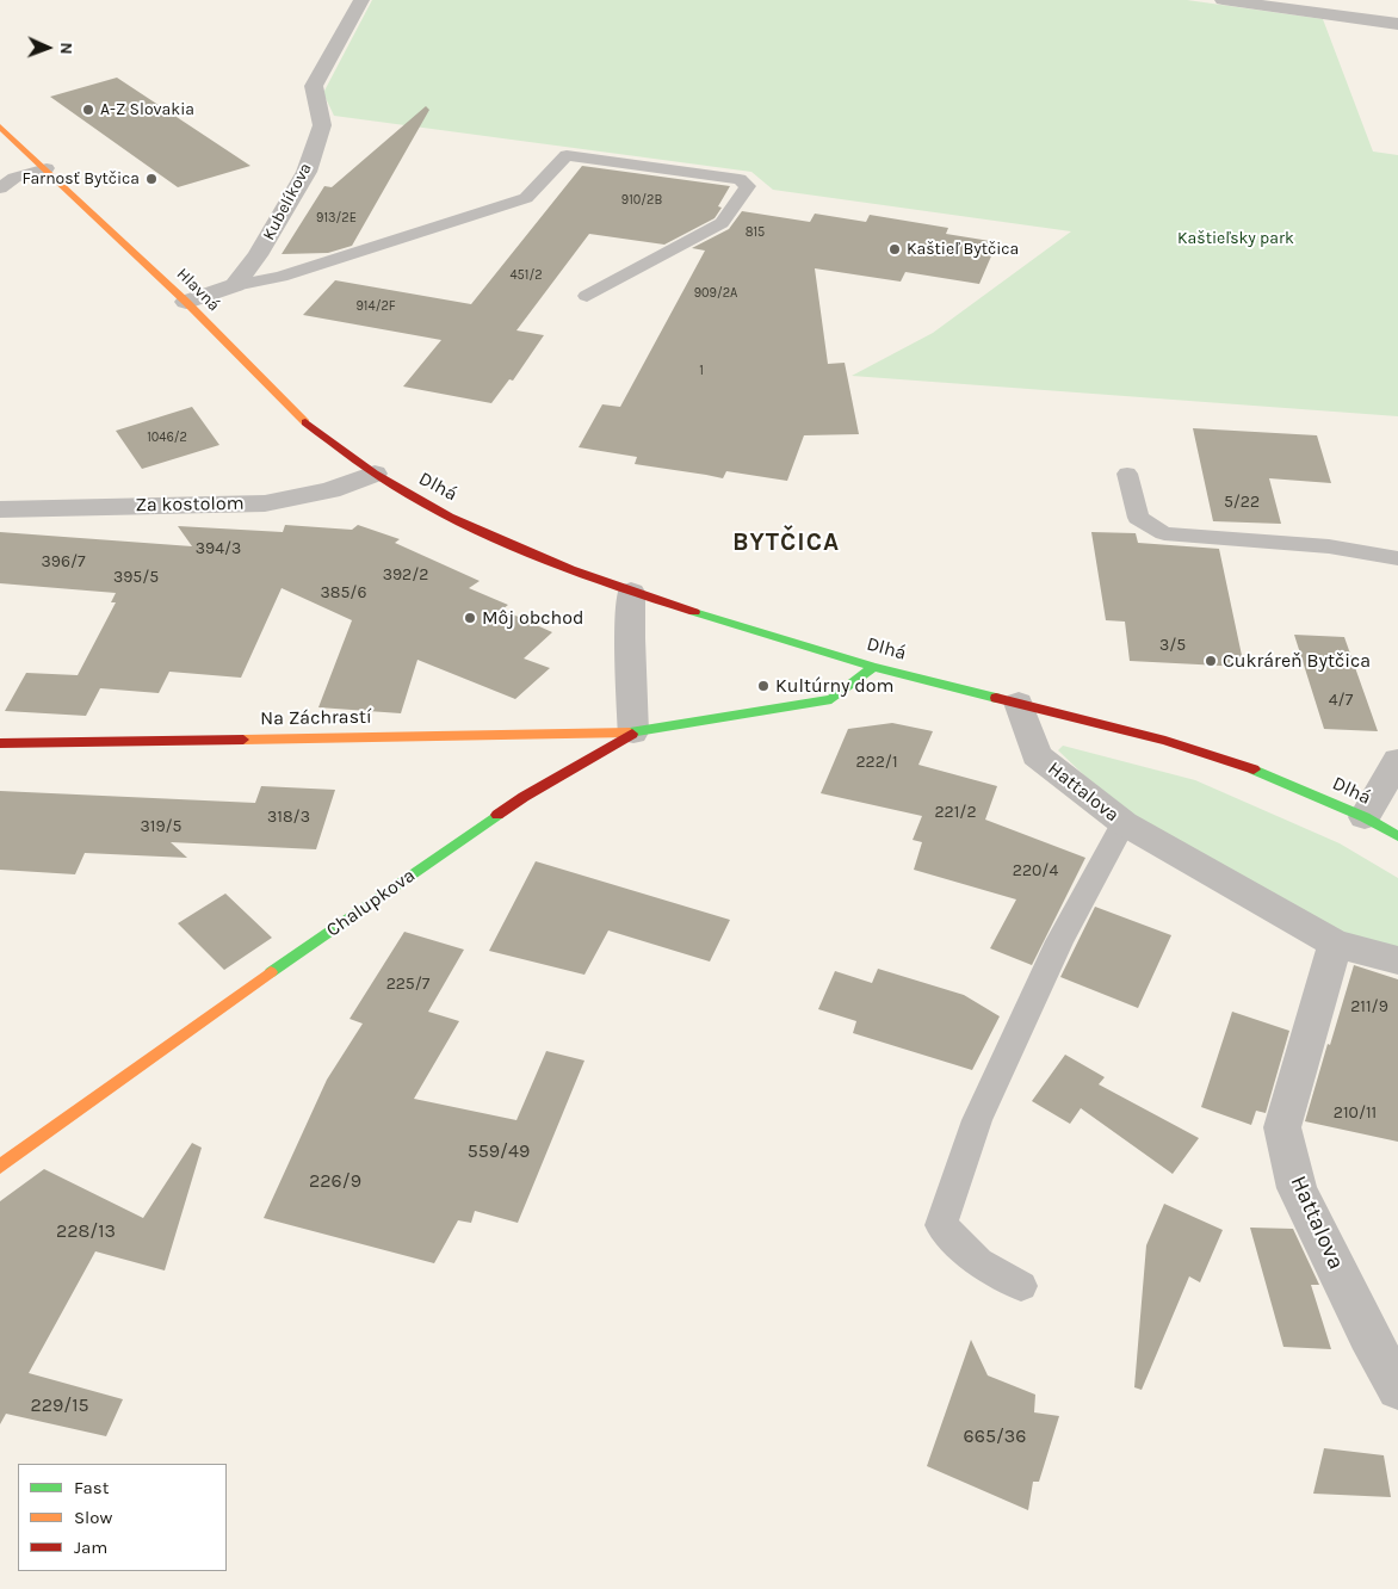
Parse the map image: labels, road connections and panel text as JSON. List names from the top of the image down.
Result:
{
  "streets": {
    "main road": [
      "Hlavná",
      "Dlhá",
      "Na Záchrastí",
      "Chalupkova"
    ],
    "street": ["Kubelíkova", "Za kostolom", "Hattalova"]
  },
  "crossings": [
    ["Hlavná", "Dlhá"],
    ["Hlavná", "Za kostolom"],
    ["Dlhá", "Za kostolom"],
    ["Dlhá", "Hattalova"],
    ["Na Záchrastí", "Chalupkova"]
  ],
  "districts": ["BYTČICA"],
  "parks": ["Kaštieľsky park"],
  "places": [
    "A-Z Slovakia",
    "Farnosť Bytčica",
    "Kaštieľ Bytčica",
    "Môj obchod",
    "Cukráreň Bytčica",
    "Kultúrny dom"
  ],
  "house_numbers": [
    "910/2B",
    "913/2E",
    "815",
    "451/2",
    "909/2A",
    "914/2F",
    "1",
    "1046/2",
    "5/22",
    "394/3",
    "396/7",
    "392/2",
    "395/5",
    "385/6",
    "3/5",
    "4/7",
    "222/1",
    "221/2",
    "318/3",
    "319/5",
    "220/4",
    "225/7",
    "211/9",
    "210/11",
    "559/49",
    "226/9",
    "228/13",
    "229/15",
    "665/36"
  ],
  "legend": ["Fast", "Slow", "Jam"],
  "north": "right"
}
